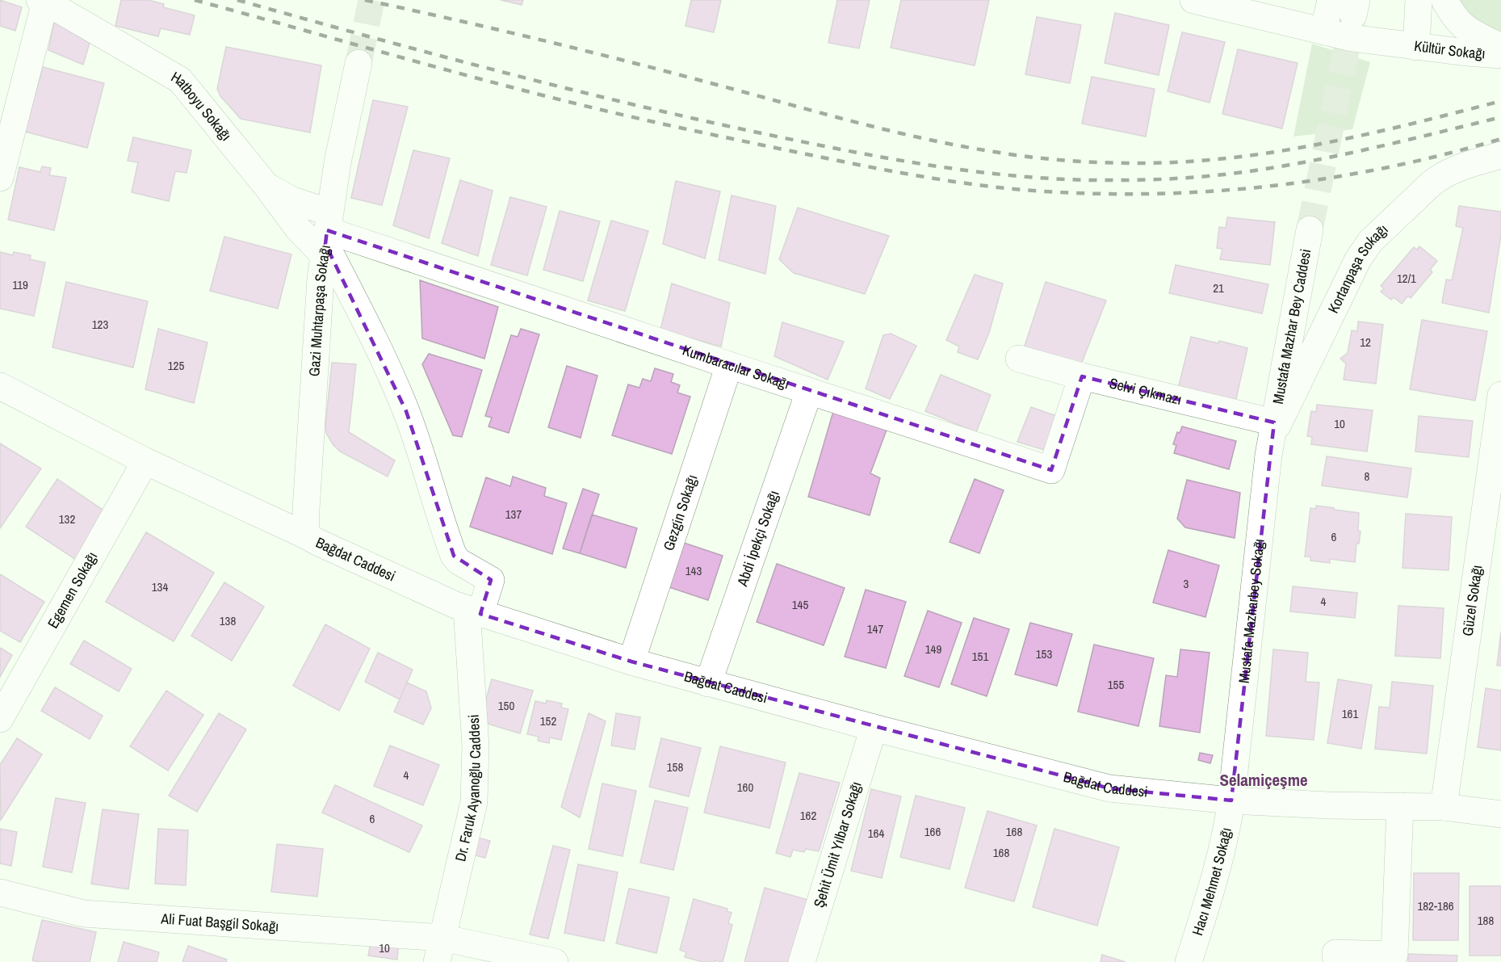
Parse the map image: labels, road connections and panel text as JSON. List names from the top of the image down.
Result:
{
  "streets": {
    "street": [
      "Kültür Sokağı",
      "Hatboyu Sokağı",
      "Kortanpaşa Sokağı",
      "Mustafa Mazhar Bey Caddesi",
      "Gazi Muhtarpaşa Sokağı",
      "Kumbaracılar Sokağı",
      "Selvi Çıkmazı",
      "Gezgin Sokağı",
      "Abdi İpekçi Sokağı",
      "Bağdat Caddesi",
      "Egemen Sokağı",
      "Güzel Sokağı",
      "Mustafa Mazharbey Sokağı",
      "Dr. Faruk Ayanoğlu Caddesi",
      "Şehit Ümit Yılbar Sokağı",
      "Hacı Mehmet Sokağı",
      "Ali Fuat Başgil Sokağı"
    ]
  },
  "crossings": [
    ["Hatboyu Sokağı", "Gazi Muhtarpaşa Sokağı"],
    ["Hatboyu Sokağı", "Kumbaracılar Sokağı"],
    ["Kortanpaşa Sokağı", "Mustafa Mazhar Bey Caddesi"],
    ["Kortanpaşa Sokağı", "Selvi Çıkmazı"],
    ["Kortanpaşa Sokağı", "Mustafa Mazharbey Sokağı"],
    ["Mustafa Mazhar Bey Caddesi", "Selvi Çıkmazı"],
    ["Mustafa Mazhar Bey Caddesi", "Mustafa Mazharbey Sokağı"],
    ["Gazi Muhtarpaşa Sokağı", "Kumbaracılar Sokağı"],
    ["Gazi Muhtarpaşa Sokağı", "Bağdat Caddesi"],
    ["Kumbaracılar Sokağı", "Selvi Çıkmazı"],
    ["Kumbaracılar Sokağı", "Gezgin Sokağı"],
    ["Kumbaracılar Sokağı", "Abdi İpekçi Sokağı"],
    ["Selvi Çıkmazı", "Mustafa Mazharbey Sokağı"],
    ["Gezgin Sokağı", "Bağdat Caddesi"],
    ["Abdi İpekçi Sokağı", "Bağdat Caddesi"],
    ["Bağdat Caddesi", "Egemen Sokağı"],
    ["Bağdat Caddesi", "Güzel Sokağı"],
    ["Bağdat Caddesi", "Mustafa Mazharbey Sokağı"],
    ["Bağdat Caddesi", "Dr. Faruk Ayanoğlu Caddesi"],
    ["Bağdat Caddesi", "Şehit Ümit Yılbar Sokağı"],
    ["Bağdat Caddesi", "Hacı Mehmet Sokağı"],
    ["Mustafa Mazharbey Sokağı", "Hacı Mehmet Sokağı"],
    ["Dr. Faruk Ayanoğlu Caddesi", "Ali Fuat Başgil Sokağı"]
  ],
  "districts": ["Selamiçeşme"],
  "house_numbers": [
    "12/1",
    "119",
    "21",
    "123",
    "12",
    "125",
    "10",
    "8",
    "137",
    "132",
    "6",
    "143",
    "3",
    "134",
    "4",
    "145",
    "138",
    "147",
    "149",
    "153",
    "151",
    "155",
    "150",
    "161",
    "152",
    "158",
    "4",
    "160",
    "162",
    "6",
    "166",
    "168",
    "164",
    "168",
    "182-186",
    "188",
    "10"
  ]
}
